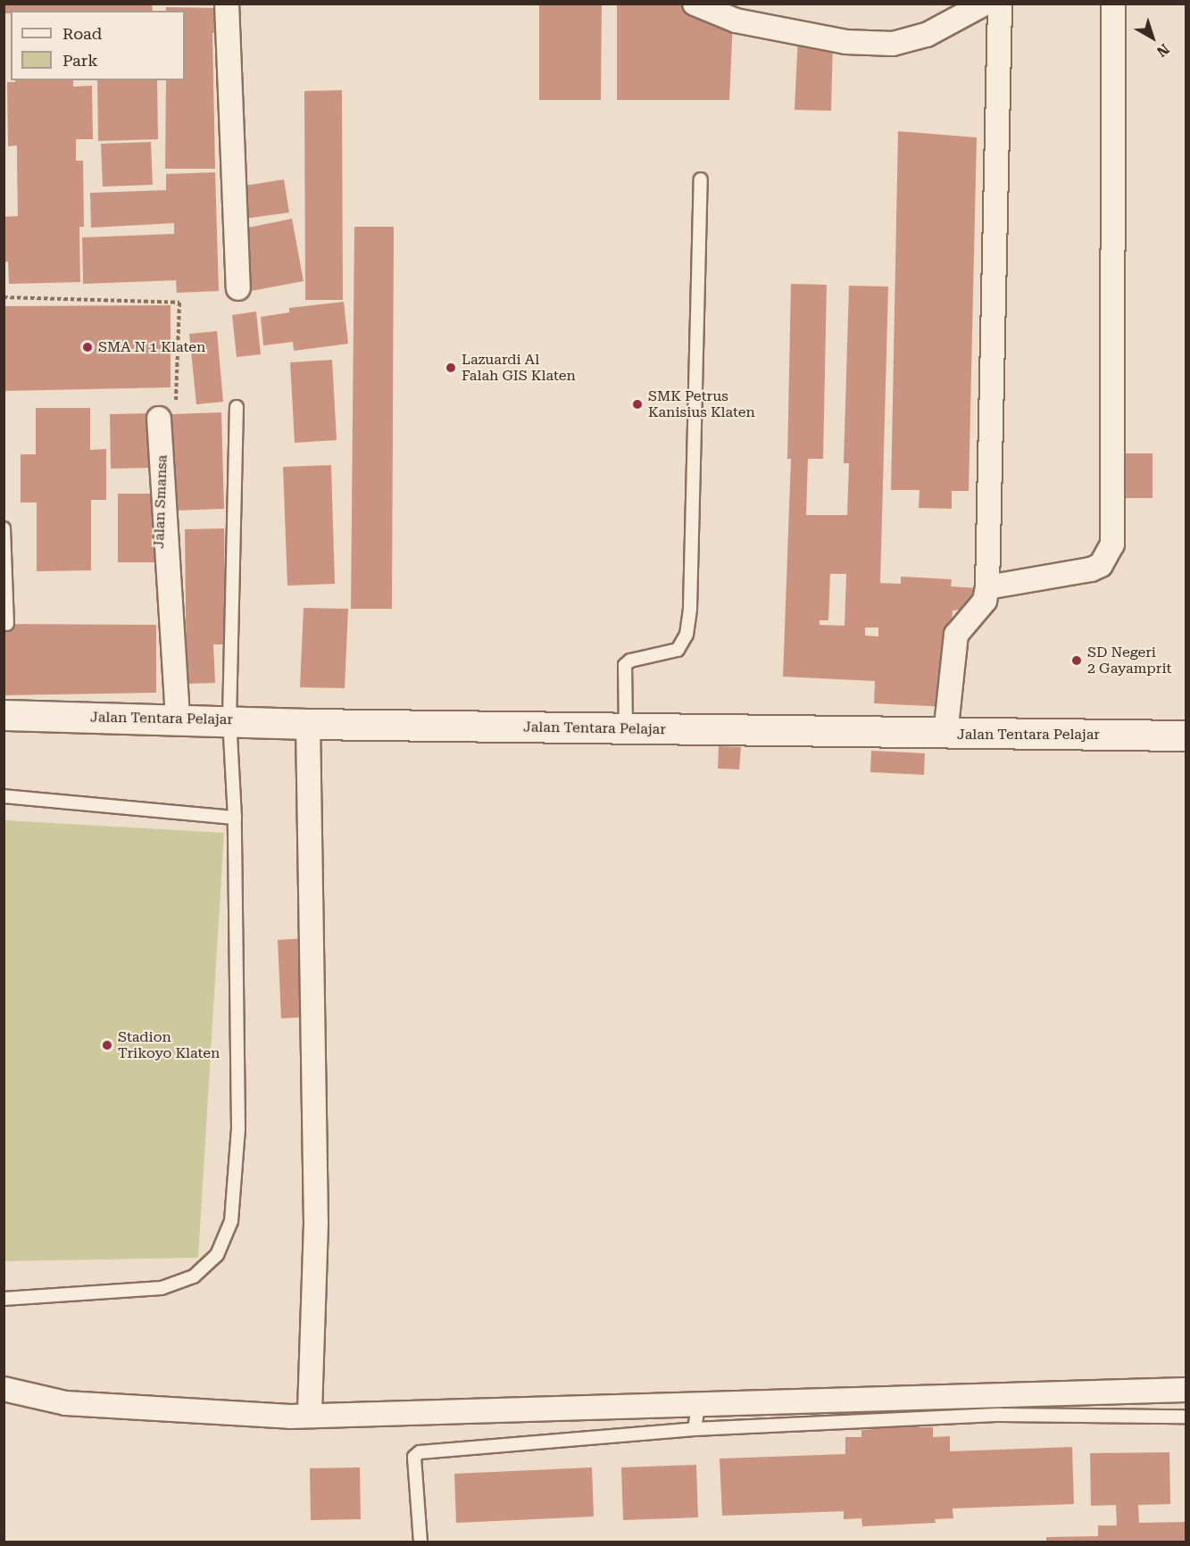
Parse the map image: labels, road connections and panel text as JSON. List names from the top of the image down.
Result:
{
  "streets": {
    "main road": ["Jalan Tentara Pelajar"]
  },
  "places": [
    "SMA N 1 Klaten",
    "Lazuardi Al Falah GIS Klaten",
    "SMK Petrus Kanisius Klaten",
    "SD Negeri 2 Gayamprit",
    "Stadion Trikoyo Klaten"
  ],
  "legend": ["Road", "Park"],
  "north": "bottom right"
}
